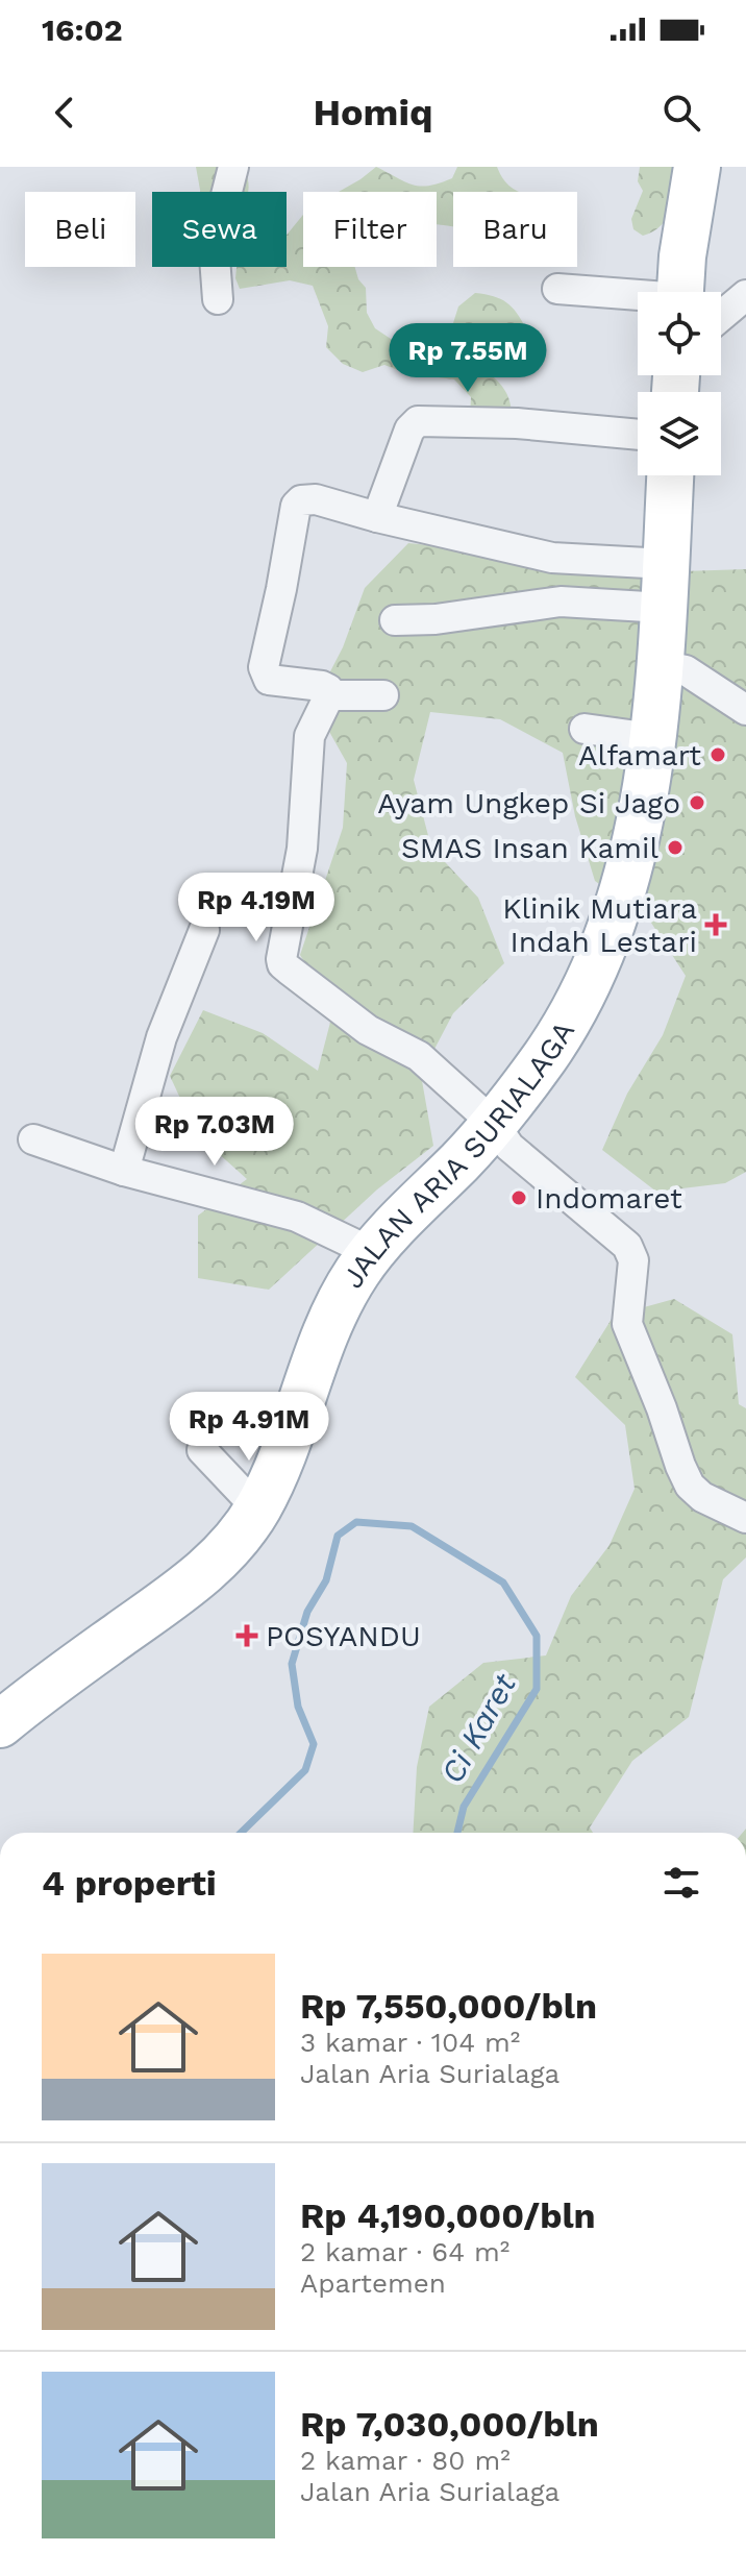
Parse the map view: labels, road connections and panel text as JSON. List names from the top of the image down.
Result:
{
  "streets": {
    "main road": ["JALAN ARIA SURIALAGA"]
  },
  "water": ["Ci Karet"],
  "places": {
    "other": [
      "Alfamart",
      "Ayam Ungkep Si Jago",
      "SMAS Insan Kamil",
      "Indomaret"
    ],
    "health": ["Klinik Mutiara Indah Lestari", "POSYANDU"]
  },
  "page": {
    "status": "16:02",
    "header": "Homiq",
    "chip": [
      "Beli",
      "Sewa",
      "Filter",
      "Baru"
    ],
    "price": [
      "Rp 7.55M",
      "Rp 4.19M",
      "Rp 7.03M",
      "Rp 4.91M"
    ],
    "heading": "4 properti",
    "list": [
      {
        "name": "Rp 7,550,000/bln",
        "note": "3 kamar · 104 m² · Jalan Aria Surialaga"
      },
      {
        "name": "Rp 4,190,000/bln",
        "note": "2 kamar · 64 m² · Apartemen"
      },
      {
        "name": "Rp 7,030,000/bln",
        "note": "2 kamar · 80 m² · Jalan Aria Surialaga"
      }
    ]
  }
}
